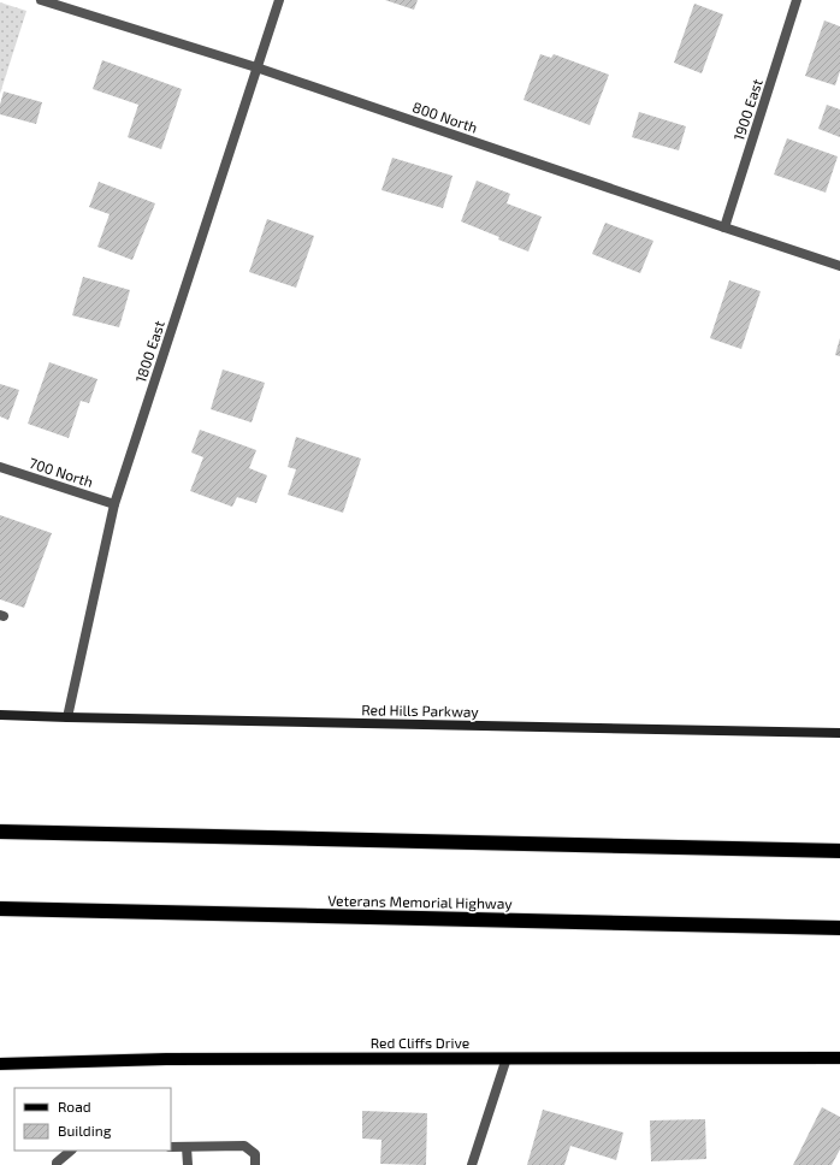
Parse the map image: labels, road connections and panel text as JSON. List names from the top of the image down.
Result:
{
  "streets": {
    "highway": ["Veterans Memorial Highway"],
    "main road": ["Red Hills Parkway", "Red Cliffs Drive"],
    "street": [
      "1900 East",
      "800 North",
      "1800 East",
      "700 North"
    ]
  },
  "crossings": [
    ["1900 East", "800 North"],
    ["800 North", "1800 East"],
    ["1800 East", "700 North"],
    ["1800 East", "Red Hills Parkway"]
  ],
  "legend": ["Road", "Building"]
}
